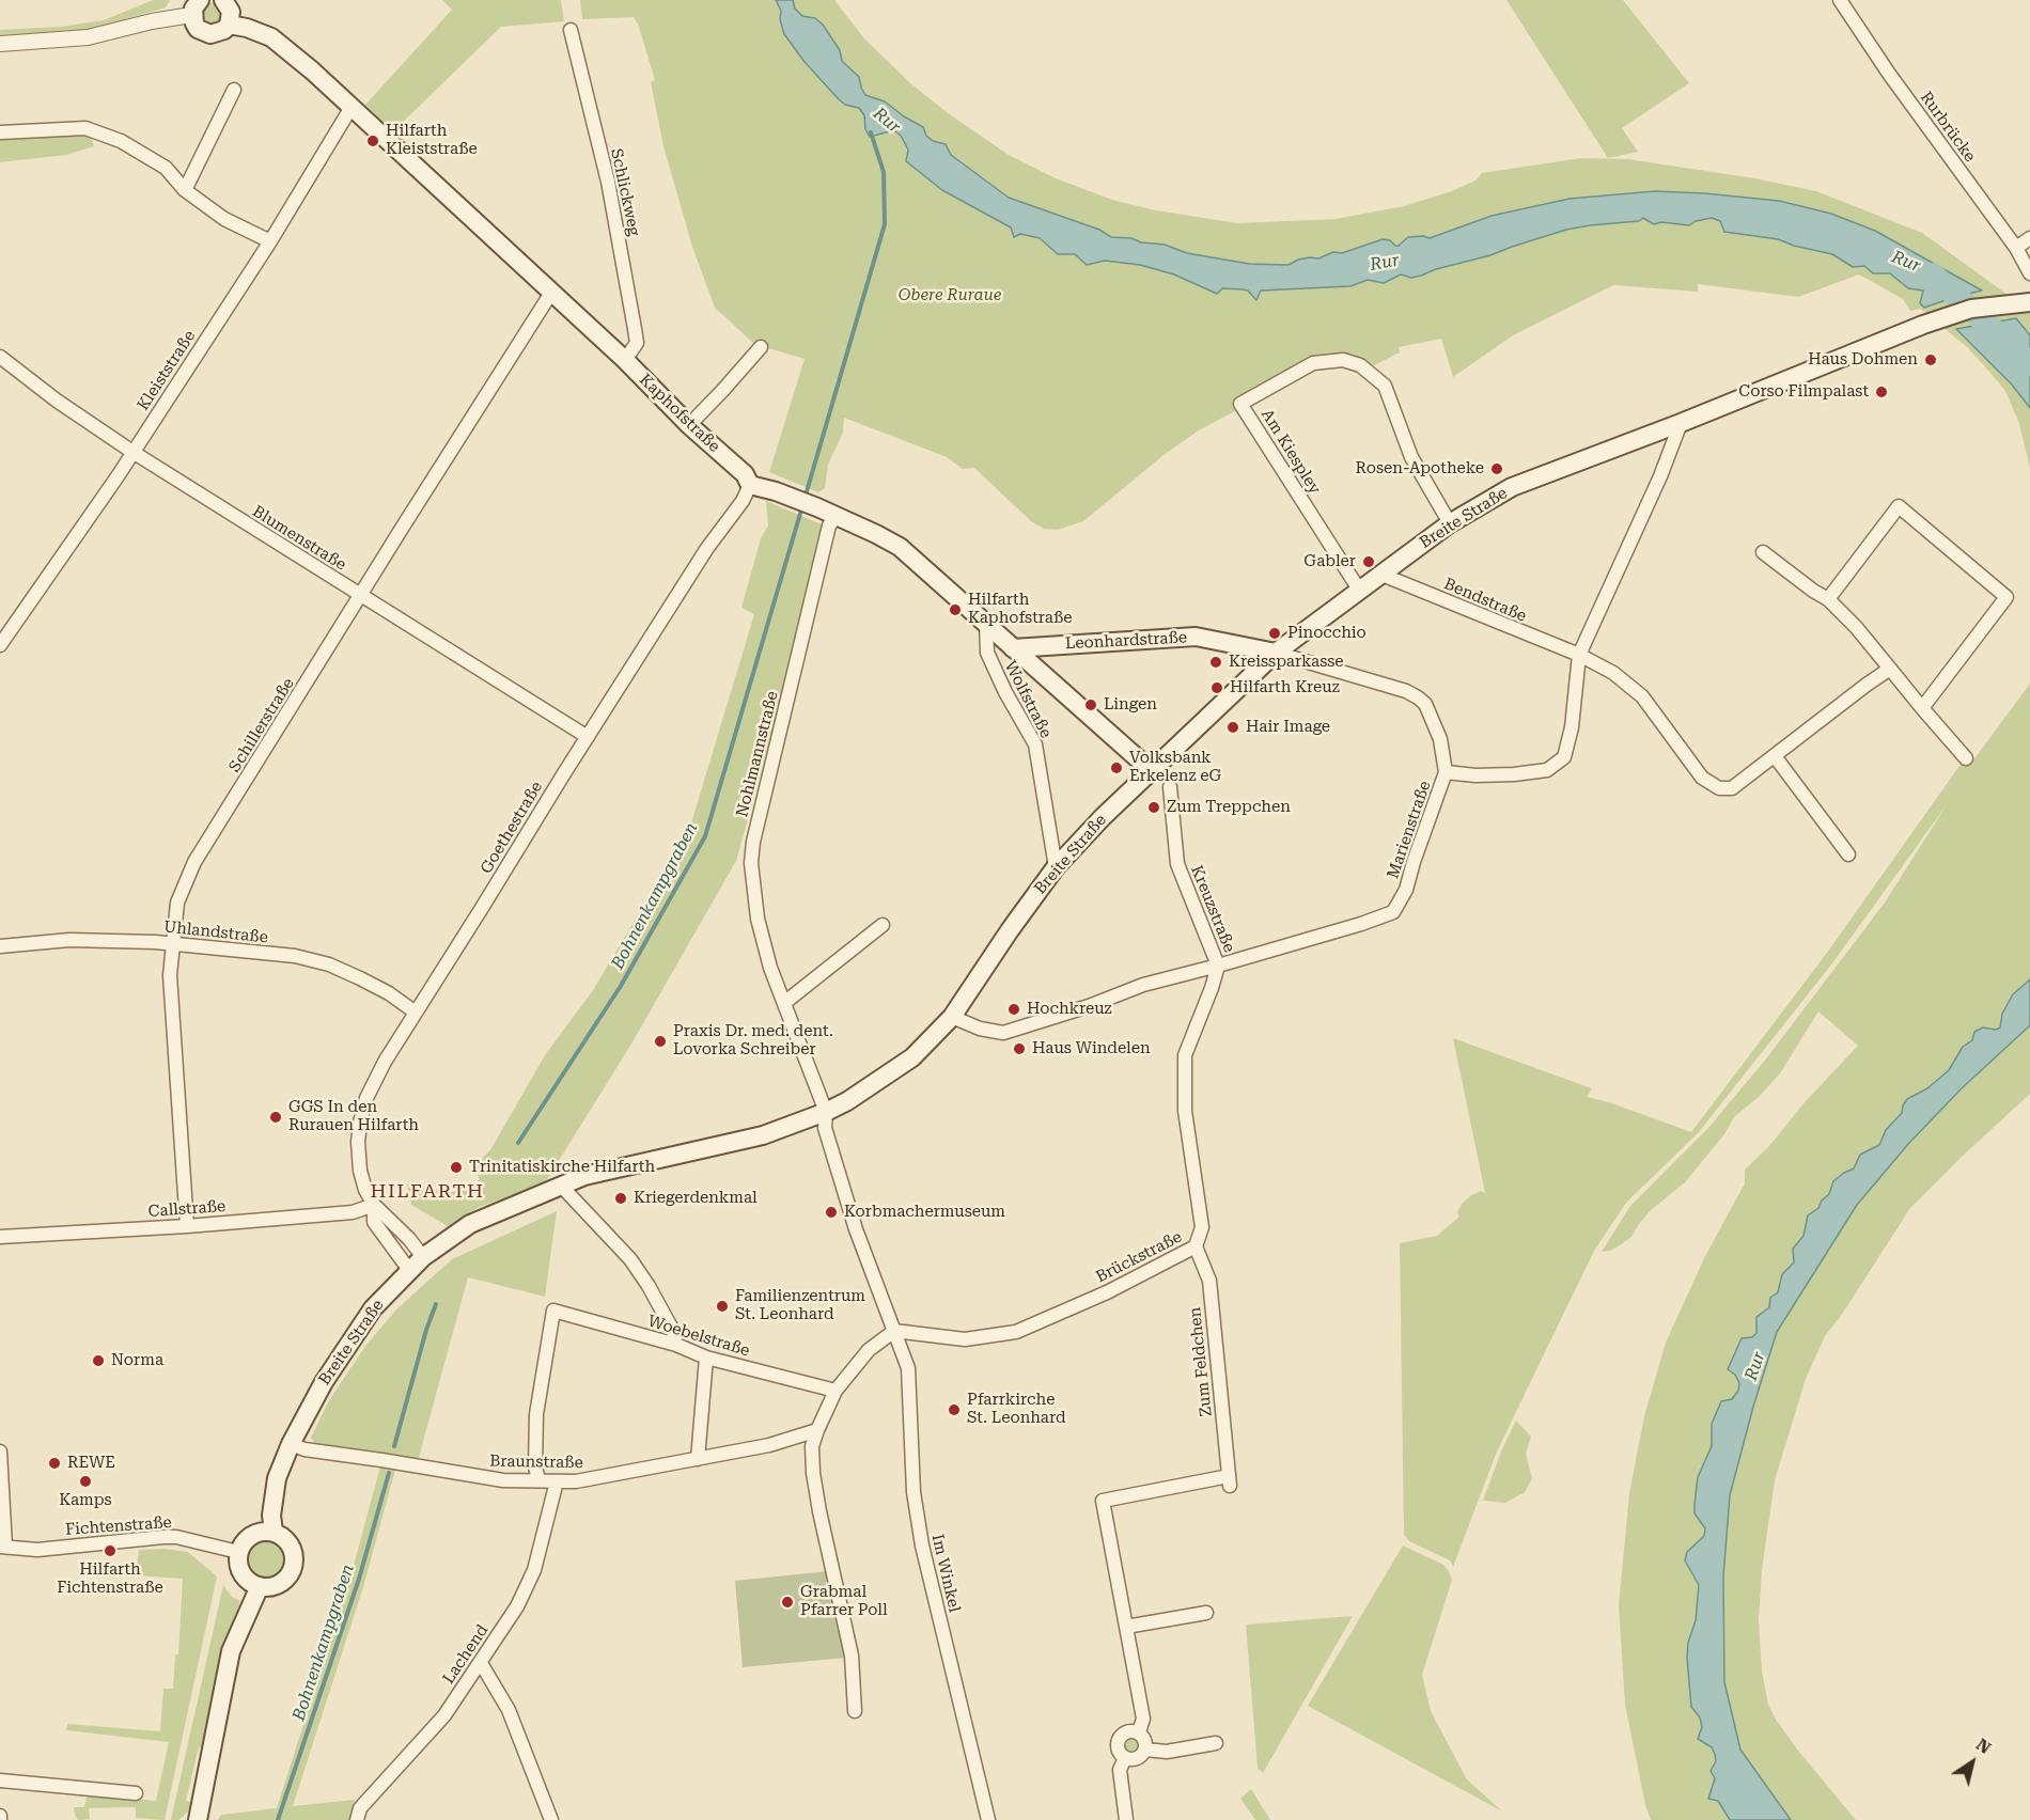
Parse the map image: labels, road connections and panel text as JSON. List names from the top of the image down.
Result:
{
  "streets": {
    "main road": ["Kaphofstraße", "Breite Straße", "Leonhardstraße"],
    "street": [
      "Rurbrücke",
      "Schlickweg",
      "Kleiststraße",
      "Am Kiespley",
      "Blumenstraße",
      "Bendstraße",
      "Wolfstraße",
      "Schillerstraße",
      "Nohlmannstraße",
      "Goethestraße",
      "Marienstraße",
      "Kreuzstraße",
      "Uhlandstraße",
      "Callstraße",
      "Brückstraße",
      "Woebelstraße",
      "Zum Feldchen",
      "Braunstraße",
      "Fichtenstraße",
      "Im Winkel",
      "Lachend"
    ]
  },
  "crossings": [
    ["Schlickweg", "Kaphofstraße"],
    ["Kleiststraße", "Kaphofstraße"],
    ["Kleiststraße", "Blumenstraße"],
    ["Kaphofstraße", "Schillerstraße"],
    ["Kaphofstraße", "Goethestraße"],
    ["Am Kiespley", "Breite Straße"],
    ["Breite Straße", "Bendstraße"],
    ["Breite Straße", "Leonhardstraße"],
    ["Breite Straße", "Wolfstraße"],
    ["Breite Straße", "Nohlmannstraße"],
    ["Breite Straße", "Goethestraße"],
    ["Breite Straße", "Marienstraße"],
    ["Breite Straße", "Braunstraße"],
    ["Breite Straße", "Fichtenstraße"],
    ["Blumenstraße", "Schillerstraße"],
    ["Blumenstraße", "Goethestraße"],
    ["Bendstraße", "Marienstraße"],
    ["Leonhardstraße", "Marienstraße"],
    ["Schillerstraße", "Uhlandstraße"],
    ["Schillerstraße", "Callstraße"],
    ["Nohlmannstraße", "Brückstraße"],
    ["Nohlmannstraße", "Im Winkel"],
    ["Goethestraße", "Uhlandstraße"],
    ["Goethestraße", "Callstraße"],
    ["Marienstraße", "Kreuzstraße"],
    ["Marienstraße", "Brückstraße"],
    ["Kreuzstraße", "Brückstraße"],
    ["Brückstraße", "Zum Feldchen"],
    ["Brückstraße", "Im Winkel"],
    ["Woebelstraße", "Braunstraße"],
    ["Braunstraße", "Lachend"]
  ],
  "districts": ["HILFARTH"],
  "water": ["Rur", "Bohnenkampgraben"],
  "parks": ["Obere Ruraue"],
  "places": [
    "Hilfarth Kleiststraße",
    "Haus Dohmen",
    "Corso Filmpalast",
    "Rosen-Apotheke",
    "Gabler",
    "Hilfarth Kaphofstraße",
    "Pinocchio",
    "Kreissparkasse",
    "Hilfarth Kreuz",
    "Lingen",
    "Hair Image",
    "Volksbank Erkelenz eG",
    "Zum Treppchen",
    "Hochkreuz",
    "Praxis Dr. med. dent. Lovorka Schreiber",
    "Haus Windelen",
    "GGS In den Rurauen Hilfarth",
    "Trinitatiskirche Hilfarth",
    "Kriegerdenkmal",
    "Korbmachermuseum",
    "Familienzentrum St. Leonhard",
    "Norma",
    "Pfarrkirche St. Leonhard",
    "REWE",
    "Kamps",
    "Hilfarth Fichtenstraße",
    "Grabmal Pfarrer Poll"
  ],
  "north": "top right"
}
